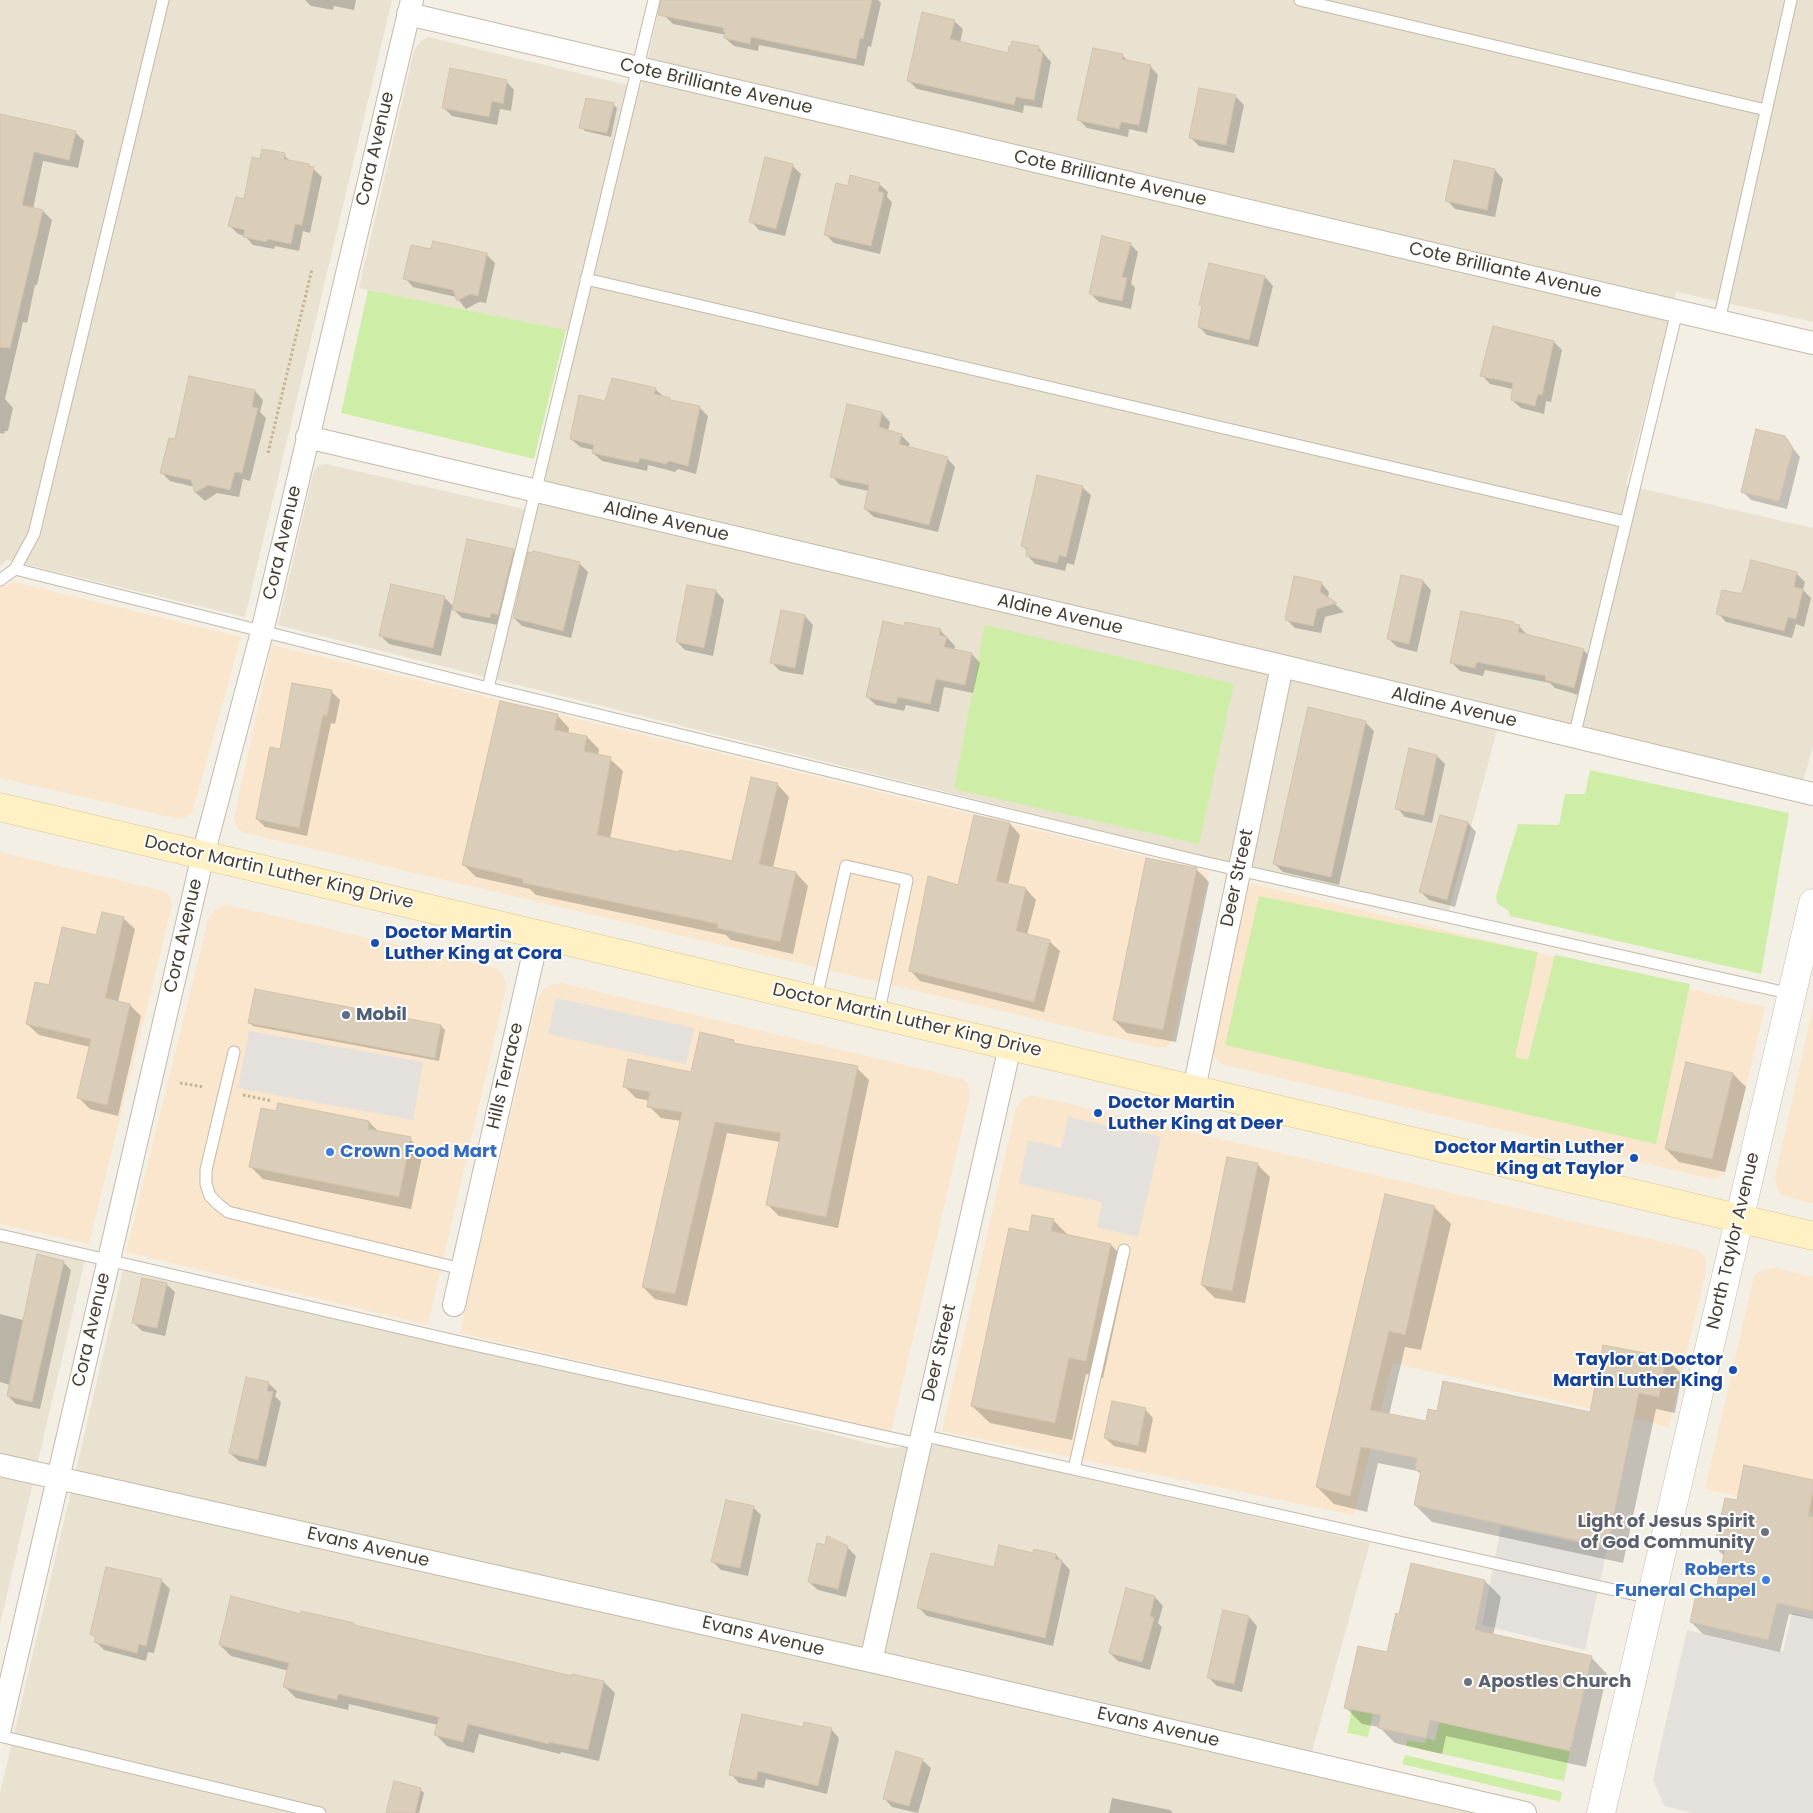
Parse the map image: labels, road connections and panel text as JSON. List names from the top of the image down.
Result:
{
  "streets": {
    "main road": ["Doctor Martin Luther King Drive"],
    "street": [
      "Cote Brilliante Avenue",
      "Cora Avenue",
      "Aldine Avenue",
      "Deer Street",
      "Hills Terrace",
      "North Taylor Avenue",
      "Evans Avenue"
    ]
  },
  "crossings": [
    ["Cote Brilliante Avenue", "Cora Avenue"],
    ["Cora Avenue", "Aldine Avenue"],
    ["Cora Avenue", "Doctor Martin Luther King Drive"],
    ["Cora Avenue", "Evans Avenue"],
    ["Aldine Avenue", "Deer Street"],
    ["Doctor Martin Luther King Drive", "Deer Street"],
    ["Doctor Martin Luther King Drive", "Hills Terrace"],
    ["Doctor Martin Luther King Drive", "North Taylor Avenue"],
    ["Deer Street", "Evans Avenue"]
  ],
  "places": [
    "Doctor Martin Luther King at Cora",
    "Mobil",
    "Doctor Martin Luther King at Deer",
    "Crown Food Mart",
    "Doctor Martin Luther King at Taylor",
    "Taylor at Doctor Martin Luther King",
    "Light of Jesus Spirit of God Community",
    "Roberts Funeral Chapel",
    "Apostles Church"
  ]
}
